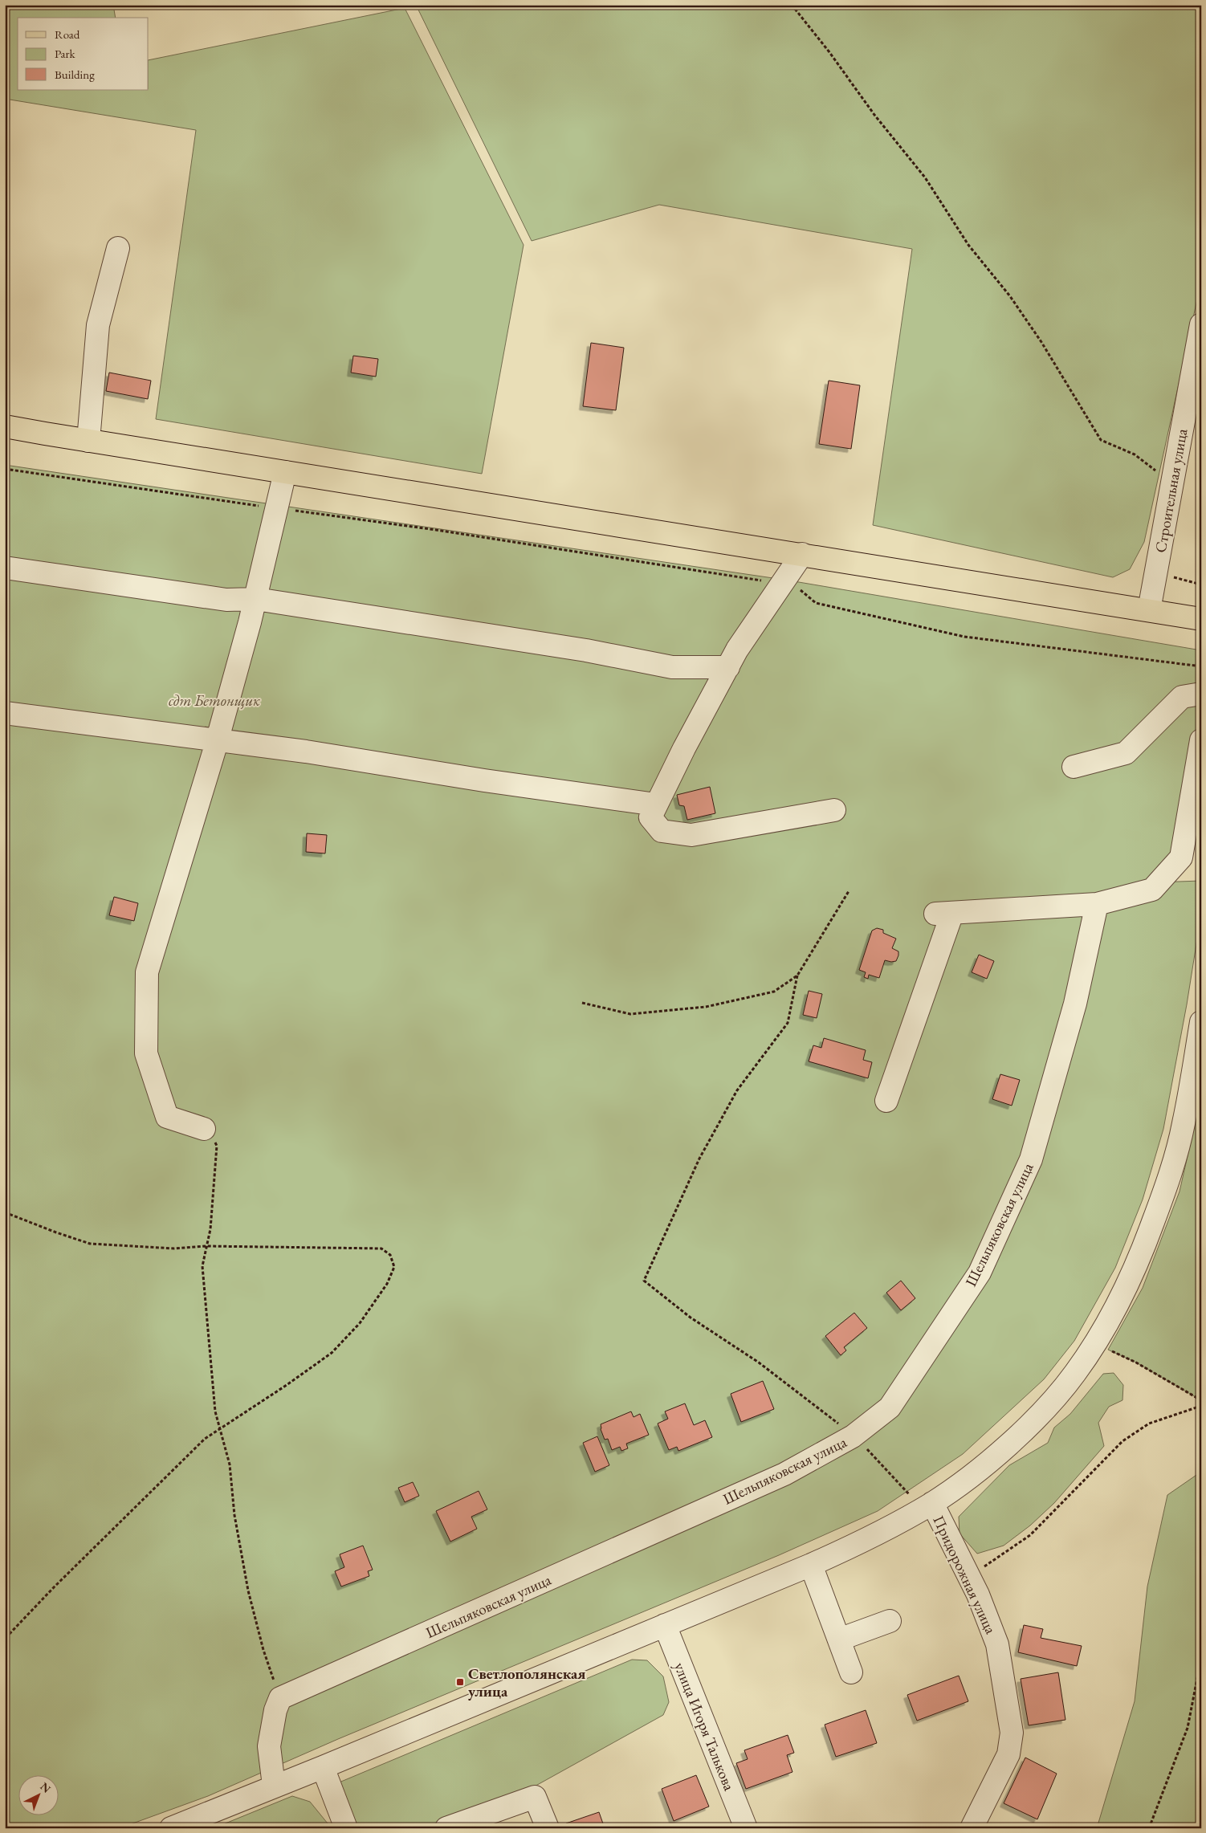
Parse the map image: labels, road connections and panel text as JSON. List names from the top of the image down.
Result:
{
  "streets": {
    "street": [
      "Строительная улица",
      "Шельпяковская улица",
      "Придорожная улица",
      "улица Игоря Талькова"
    ]
  },
  "parks": ["сдт Бетонщик"],
  "places": {
    "transit": ["Светлополянская улица"]
  },
  "legend": ["Road", "Park", "Building"],
  "north": "top right"
}
